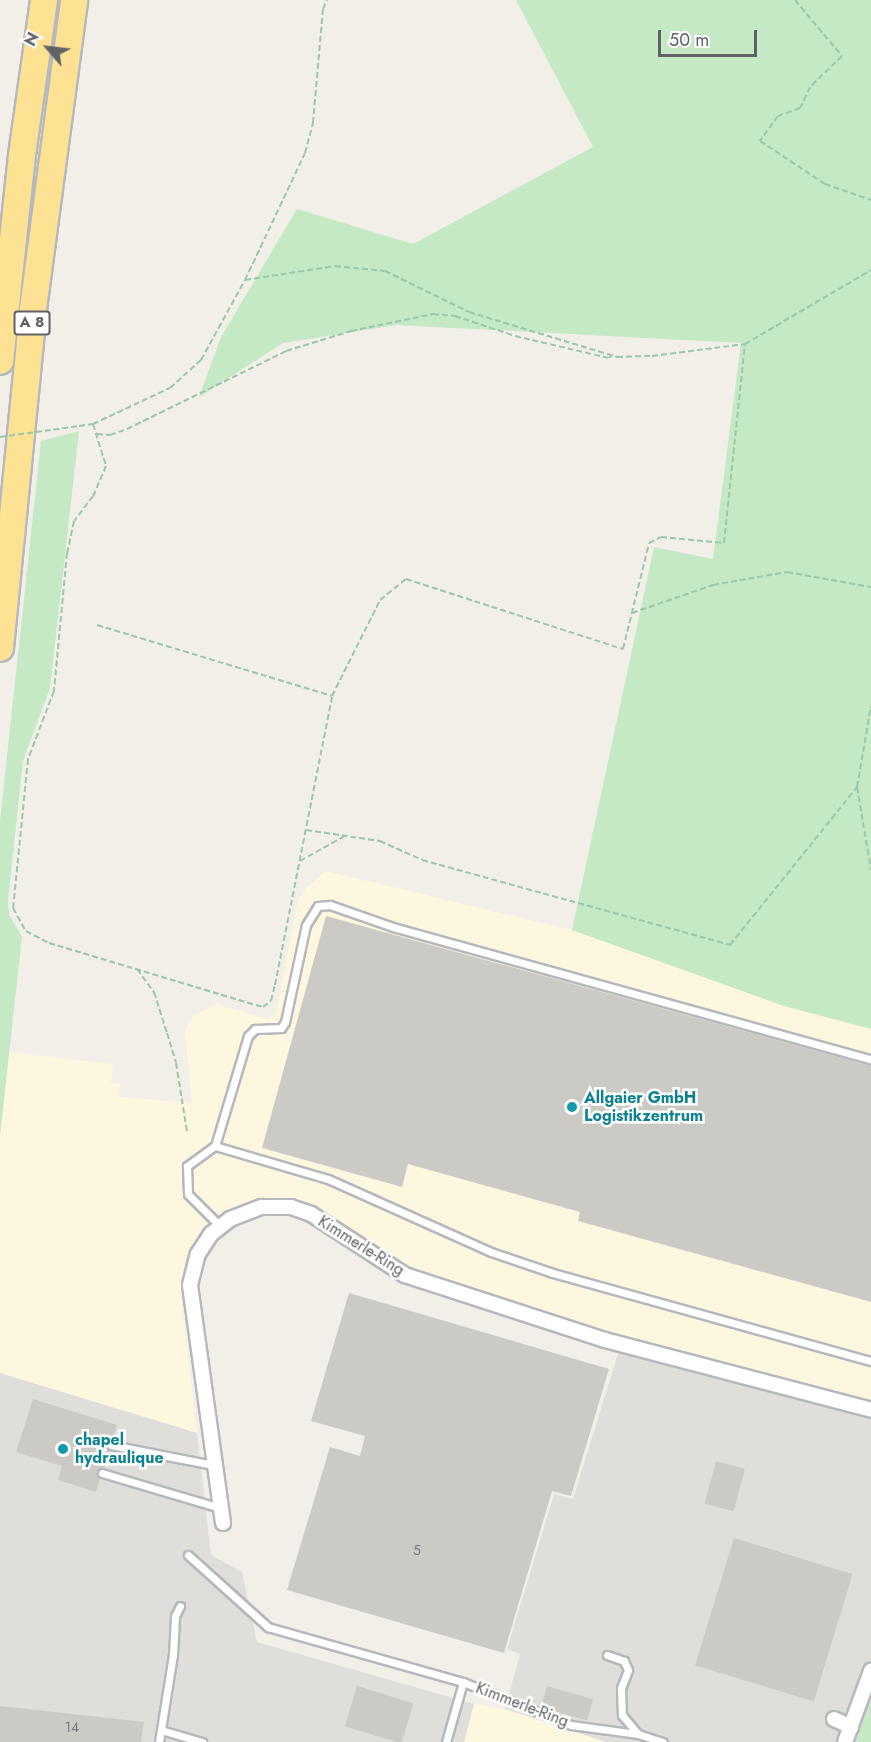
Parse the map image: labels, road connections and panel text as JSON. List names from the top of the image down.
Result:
{
  "streets": {
    "highway": ["A 8"],
    "street": ["Kimmerle-Ring"]
  },
  "places": ["Allgaier GmbH Logistikzentrum", "chapel hydraulique"],
  "house_numbers": ["5", "14"],
  "scale_bar": "50 m",
  "north": "top left"
}
